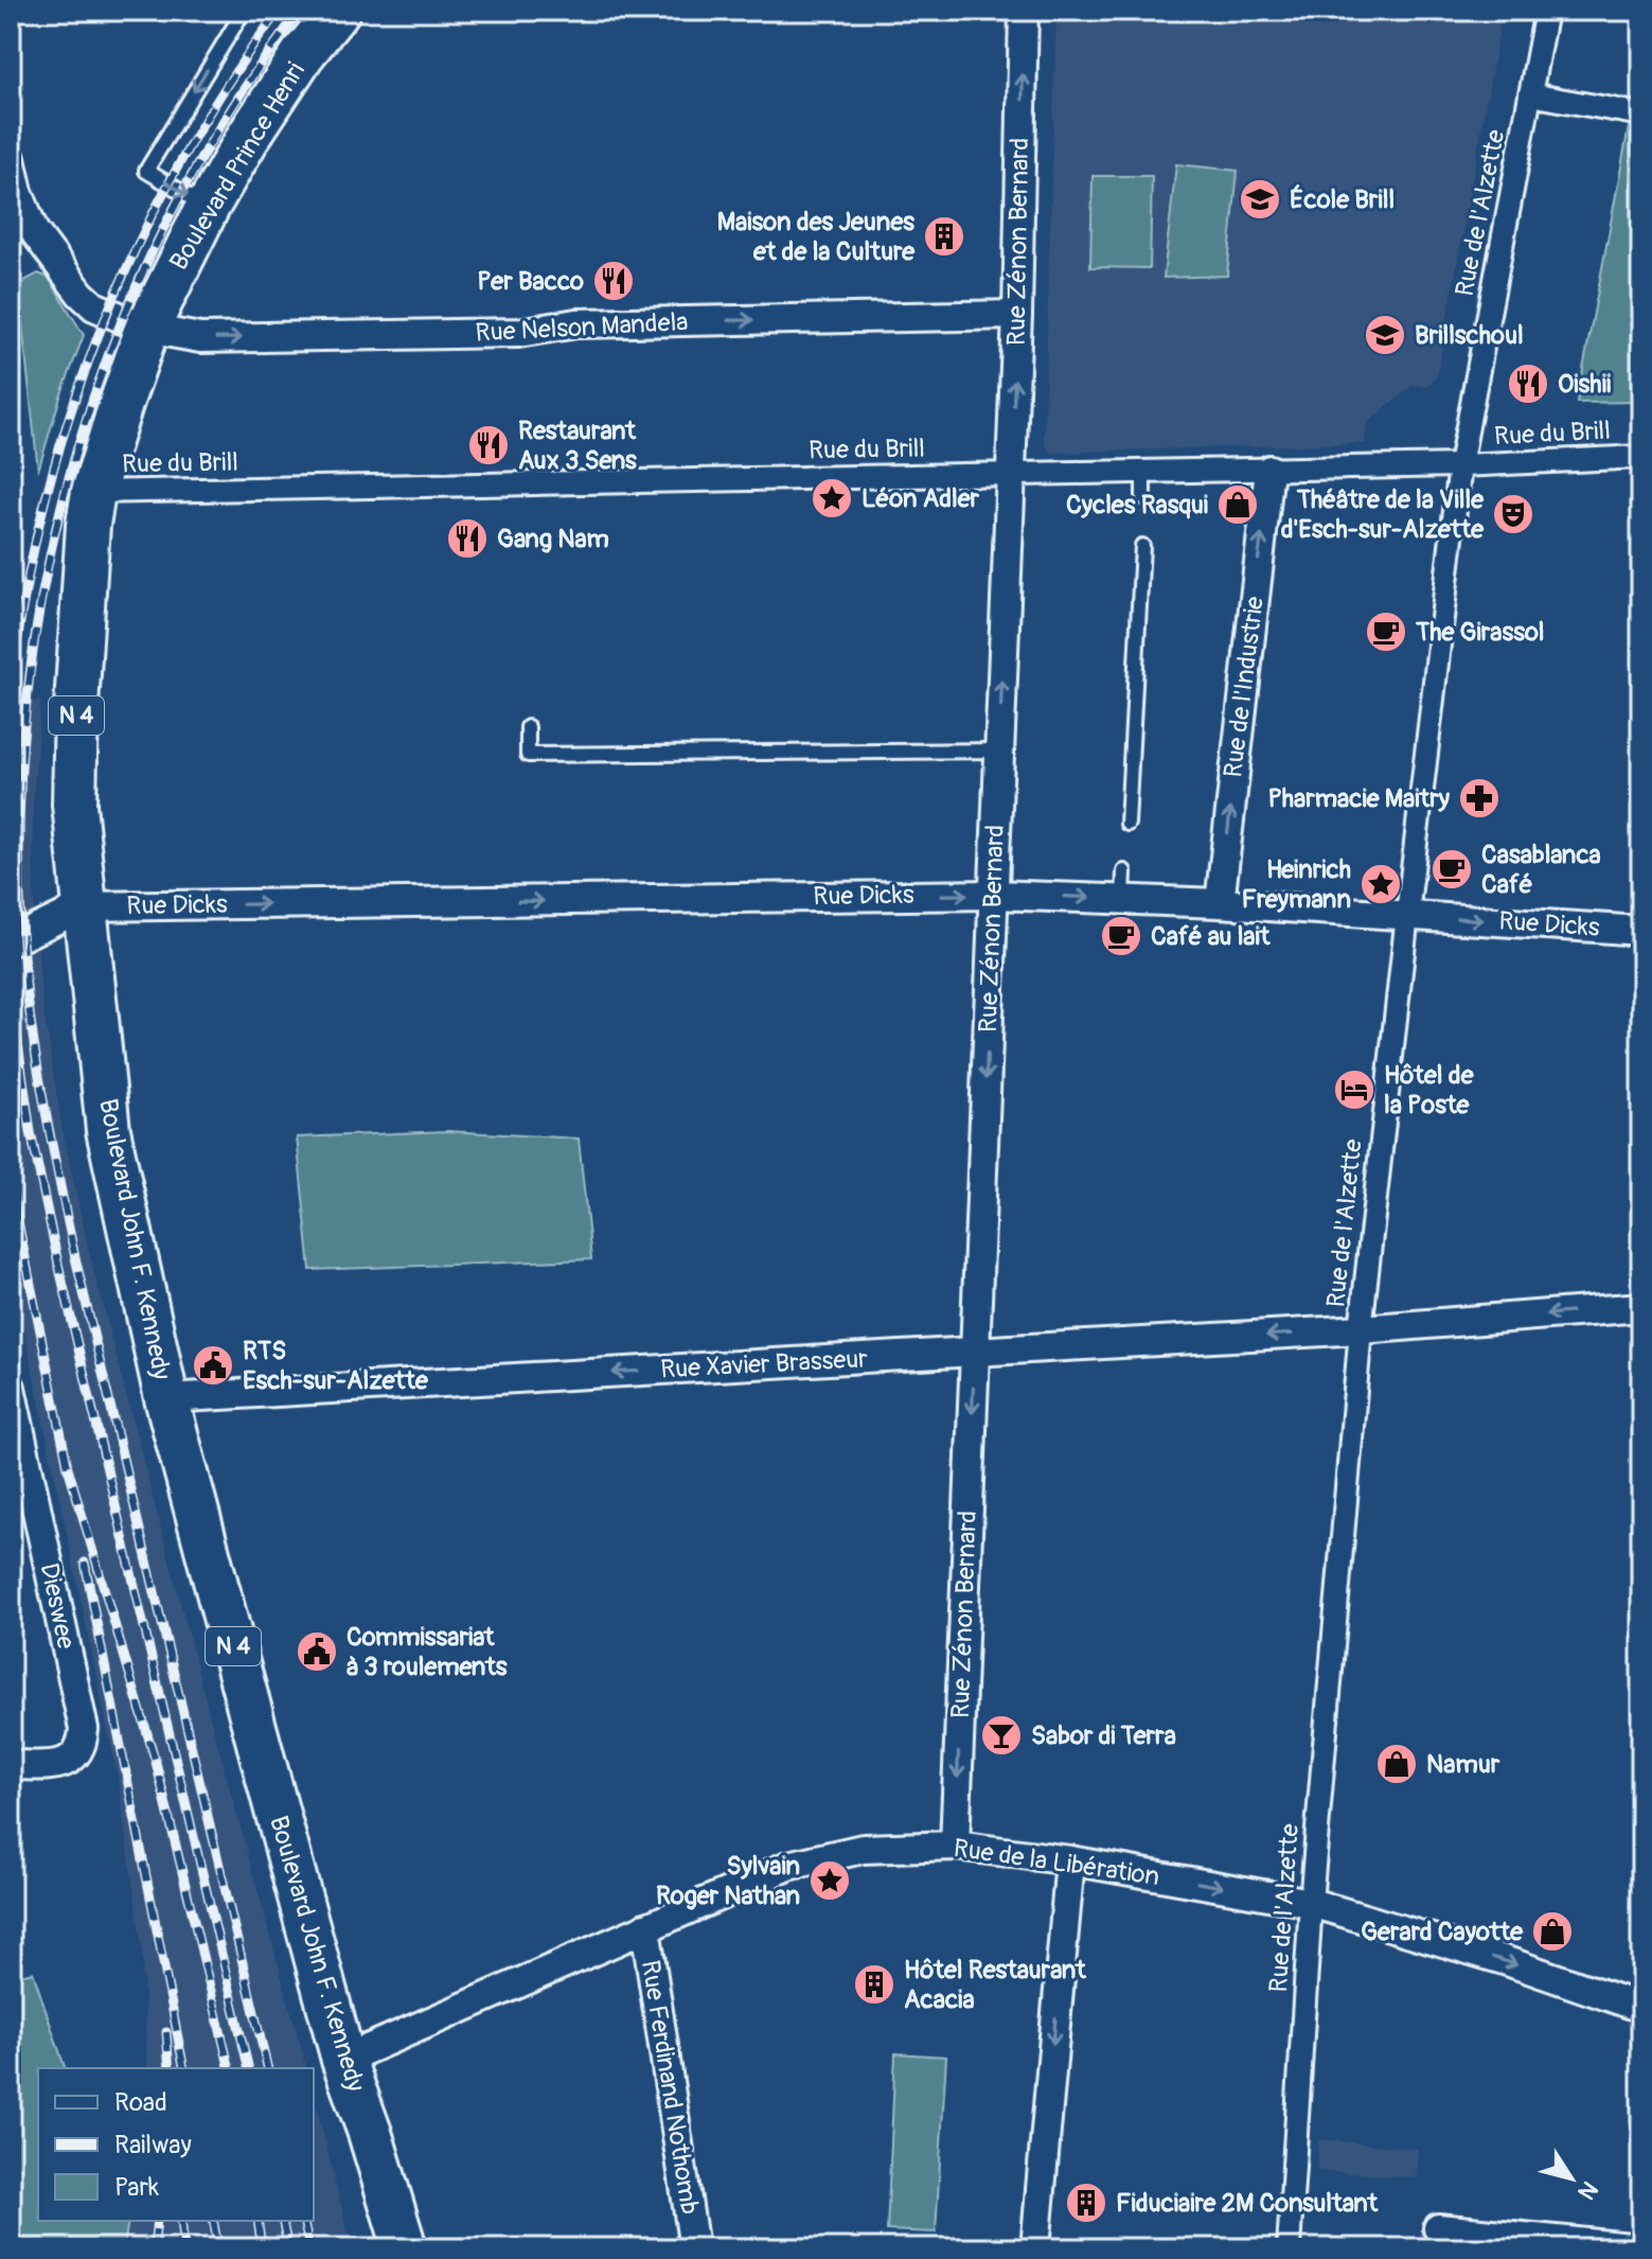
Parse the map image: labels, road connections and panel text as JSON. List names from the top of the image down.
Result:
{
  "streets": {
    "main road": ["Boulevard Prince Henri", "N 4", "Boulevard John F. Kennedy"],
    "street": [
      "Rue de l'Alzette",
      "Rue Zénon Bernard",
      "Rue Nelson Mandela",
      "Rue du Brill",
      "Rue de l'Industrie",
      "Rue Dicks",
      "Rue Xavier Brasseur",
      "Dieswee",
      "Rue de la Libération",
      "Rue Ferdinand Nothomb"
    ]
  },
  "crossings": [
    ["Boulevard Prince Henri", "Rue Nelson Mandela"],
    ["Boulevard Prince Henri", "Boulevard John F. Kennedy"],
    ["Rue de l'Alzette", "Rue du Brill"],
    ["Rue de l'Alzette", "Rue Dicks"],
    ["Rue de l'Alzette", "Rue Xavier Brasseur"],
    ["Rue de l'Alzette", "Rue de la Libération"],
    ["Rue Zénon Bernard", "Rue Nelson Mandela"],
    ["Rue Zénon Bernard", "Rue du Brill"],
    ["Rue Zénon Bernard", "Rue Dicks"],
    ["Rue Zénon Bernard", "Rue Xavier Brasseur"],
    ["Rue Zénon Bernard", "Rue de la Libération"],
    ["Rue Nelson Mandela", "Boulevard John F. Kennedy"],
    ["Rue du Brill", "Rue de l'Industrie"],
    ["Rue du Brill", "Boulevard John F. Kennedy"],
    ["Rue de l'Industrie", "Rue Dicks"],
    ["Rue Dicks", "Boulevard John F. Kennedy"],
    ["Boulevard John F. Kennedy", "Rue Xavier Brasseur"],
    ["Boulevard John F. Kennedy", "Rue de la Libération"],
    ["Rue de la Libération", "Rue Ferdinand Nothomb"]
  ],
  "one_way": [
    "Rue Nelson Mandela",
    "Rue de l'Industrie",
    "Rue Dicks",
    "Rue Xavier Brasseur",
    "Rue de la Libération"
  ],
  "places": {
    "school or university": ["École Brill", "Brillschoul"],
    "building": ["Maison des Jeunes et de la Culture", "Hôtel Restaurant Acacia", "Fiduciaire 2M Consultant"],
    "restaurant": [
      "Per Bacco",
      "Oishii",
      "Restaurant Aux 3 Sens",
      "Gang Nam"
    ],
    "place": ["Léon Adler", "Heinrich Freymann", "Sylvain Roger Nathan"],
    "shop": ["Cycles Rasqui", "Namur", "Gerard Cayotte"],
    "theatre": ["Théâtre de la Ville d'Esch-sur-Alzette"],
    "cafe": ["The Girassol", "Casablanca Café", "Café au lait"],
    "pharmacy": ["Pharmacie Maitry"],
    "hotel": ["Hôtel de la Poste"],
    "public building": ["RTS Esch-sur-Alzette", "Commissariat à 3 roulements"],
    "bar": ["Sabor di Terra"]
  },
  "legend": ["Road", "Railway", "Park"],
  "north": "bottom right"
}
